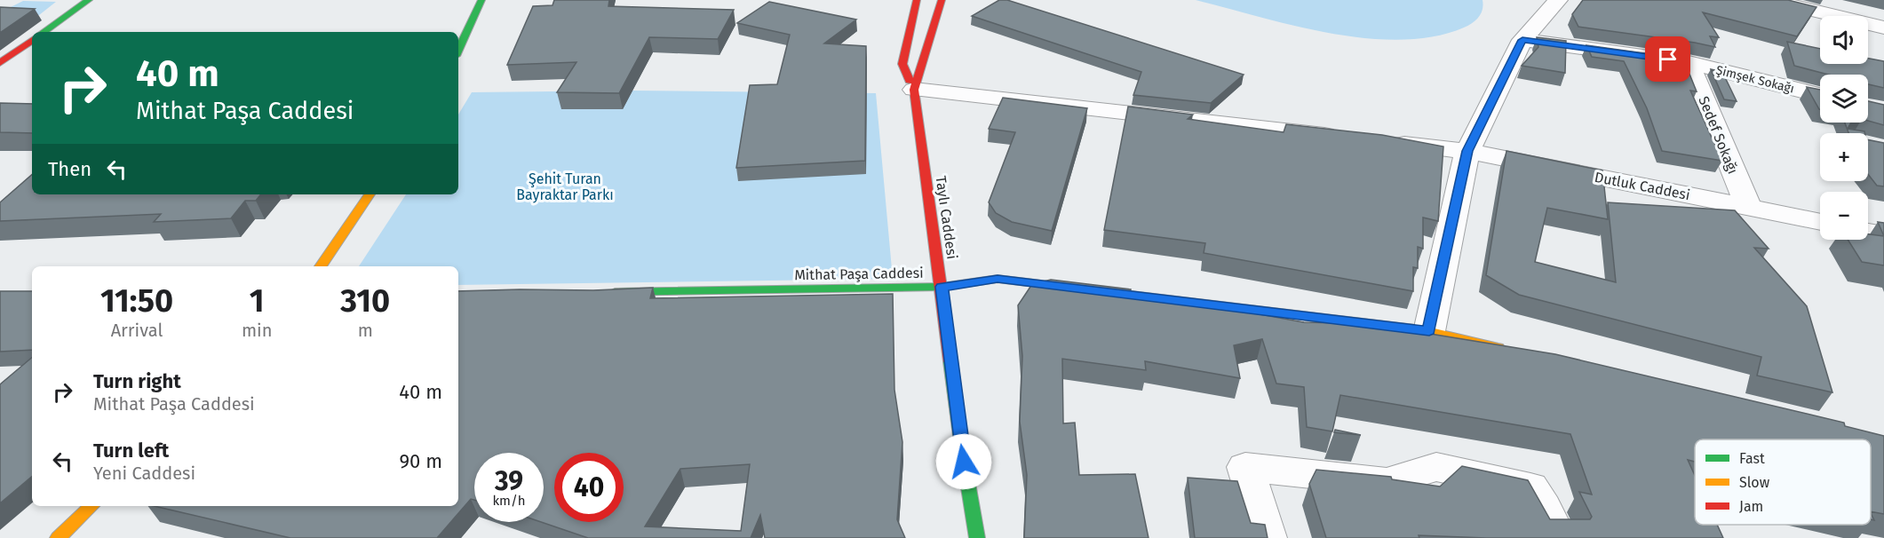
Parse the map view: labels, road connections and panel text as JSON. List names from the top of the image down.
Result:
{
  "streets": {
    "street": [
      "Şimşek Sokağı",
      "Sedef Sokağı",
      "Dutluk Caddesi",
      "Taylı Caddesi",
      "Mithat Paşa Caddesi"
    ]
  },
  "crossings": [
    ["Şimşek Sokağı", "Sedef Sokağı"],
    ["Sedef Sokağı", "Dutluk Caddesi"],
    ["Taylı Caddesi", "Mithat Paşa Caddesi"]
  ],
  "parks": ["Şehit Turan Bayraktar Parkı"],
  "legend": ["Fast", "Slow", "Jam"],
  "page": {
    "map_buttons": ["+", "−"],
    "turn": ["40 m", "Mithat Paşa Caddesi"],
    "then": "Then",
    "eta": [
      "11:50",
      "Arrival",
      "1",
      "min",
      "310",
      "m"
    ],
    "list": [
      {
        "name": "Turn right",
        "note": "Mithat Paşa Caddesi",
        "value": "40 m"
      },
      {
        "name": "Turn left",
        "note": "Yeni Caddesi",
        "value": "90 m"
      }
    ],
    "speed": "39 km/h",
    "limit": "40"
  }
}
